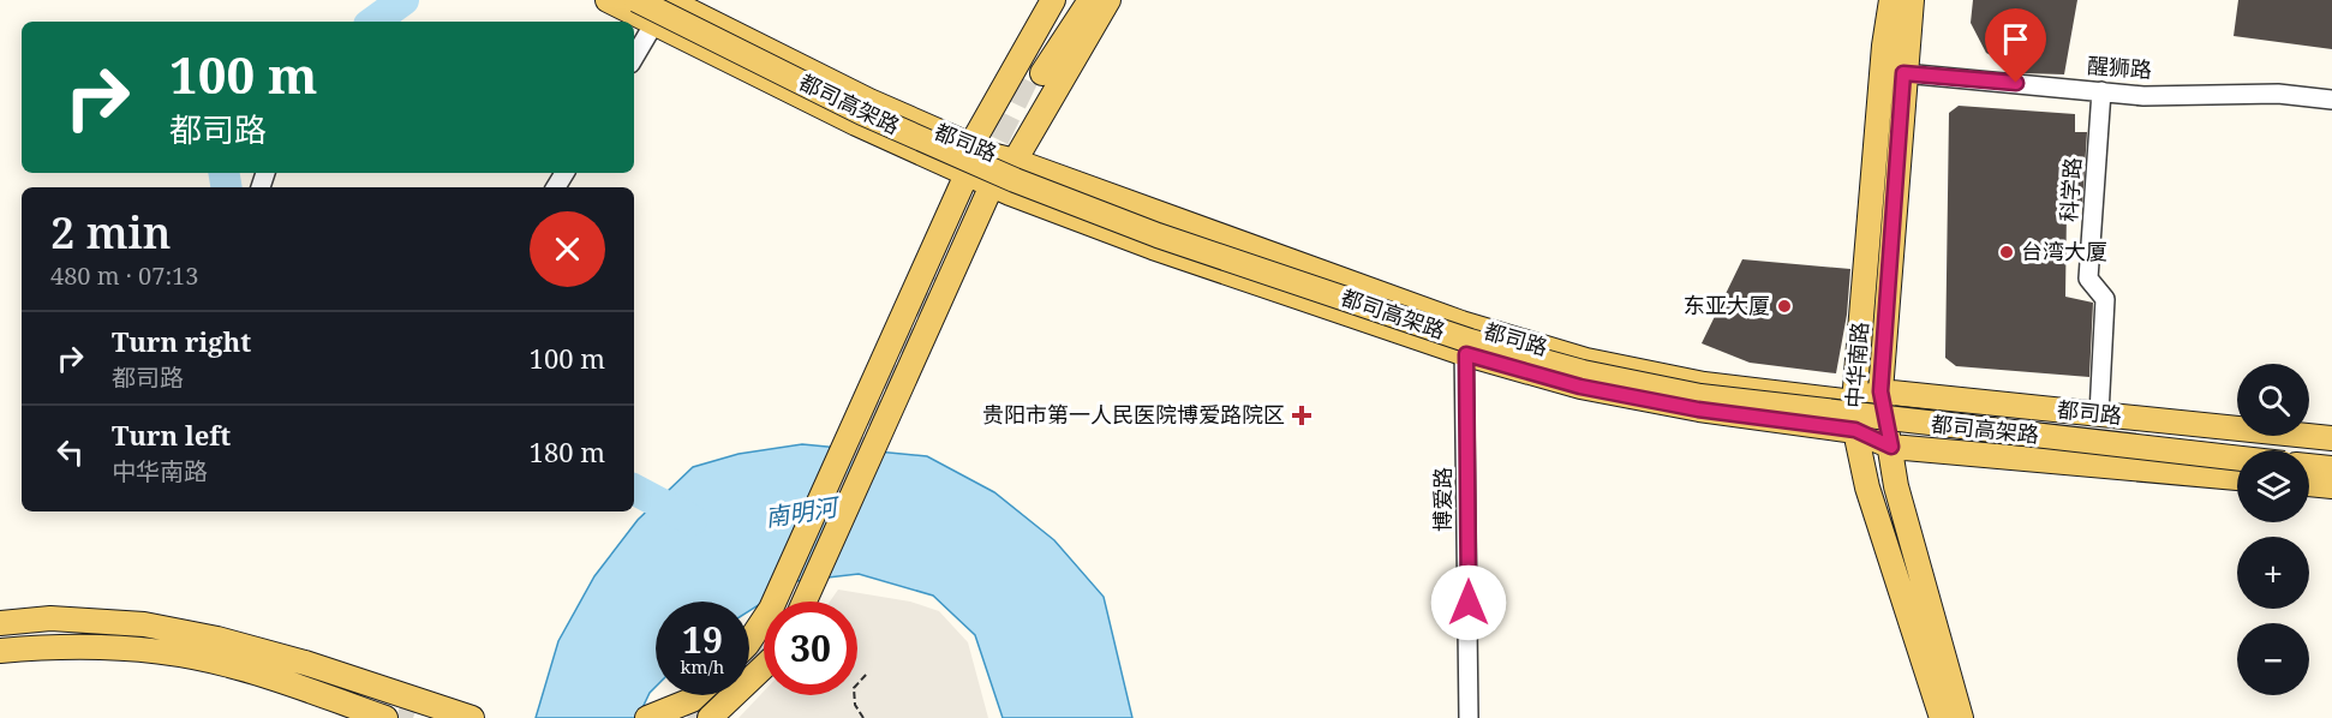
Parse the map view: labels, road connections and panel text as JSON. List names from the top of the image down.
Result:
{
  "streets": {
    "main road": ["都司高架路", "都司路", "中华南路"],
    "street": ["醒狮路", "科学路", "博爱路"]
  },
  "crossings": [
    ["醒狮路", "科学路"],
    ["醒狮路", "中华南路"],
    ["都司路", "科学路"],
    ["都司路", "中华南路"],
    ["都司路", "博爱路"]
  ],
  "water": ["南明河"],
  "places": {
    "other": ["台湾大厦", "东亚大厦"],
    "health": ["贵阳市第一人民医院博爱路院区"]
  },
  "page": {
    "turn": ["100 m", "都司路"],
    "heading": ["2 min", "480 m · 07:13"],
    "list": [
      {
        "name": "Turn right",
        "note": "都司路",
        "value": "100 m"
      },
      {
        "name": "Turn left",
        "note": "中华南路",
        "value": "180 m"
      }
    ],
    "map_buttons": ["+", "−"],
    "speed": "19 km/h",
    "limit": "30"
  }
}
